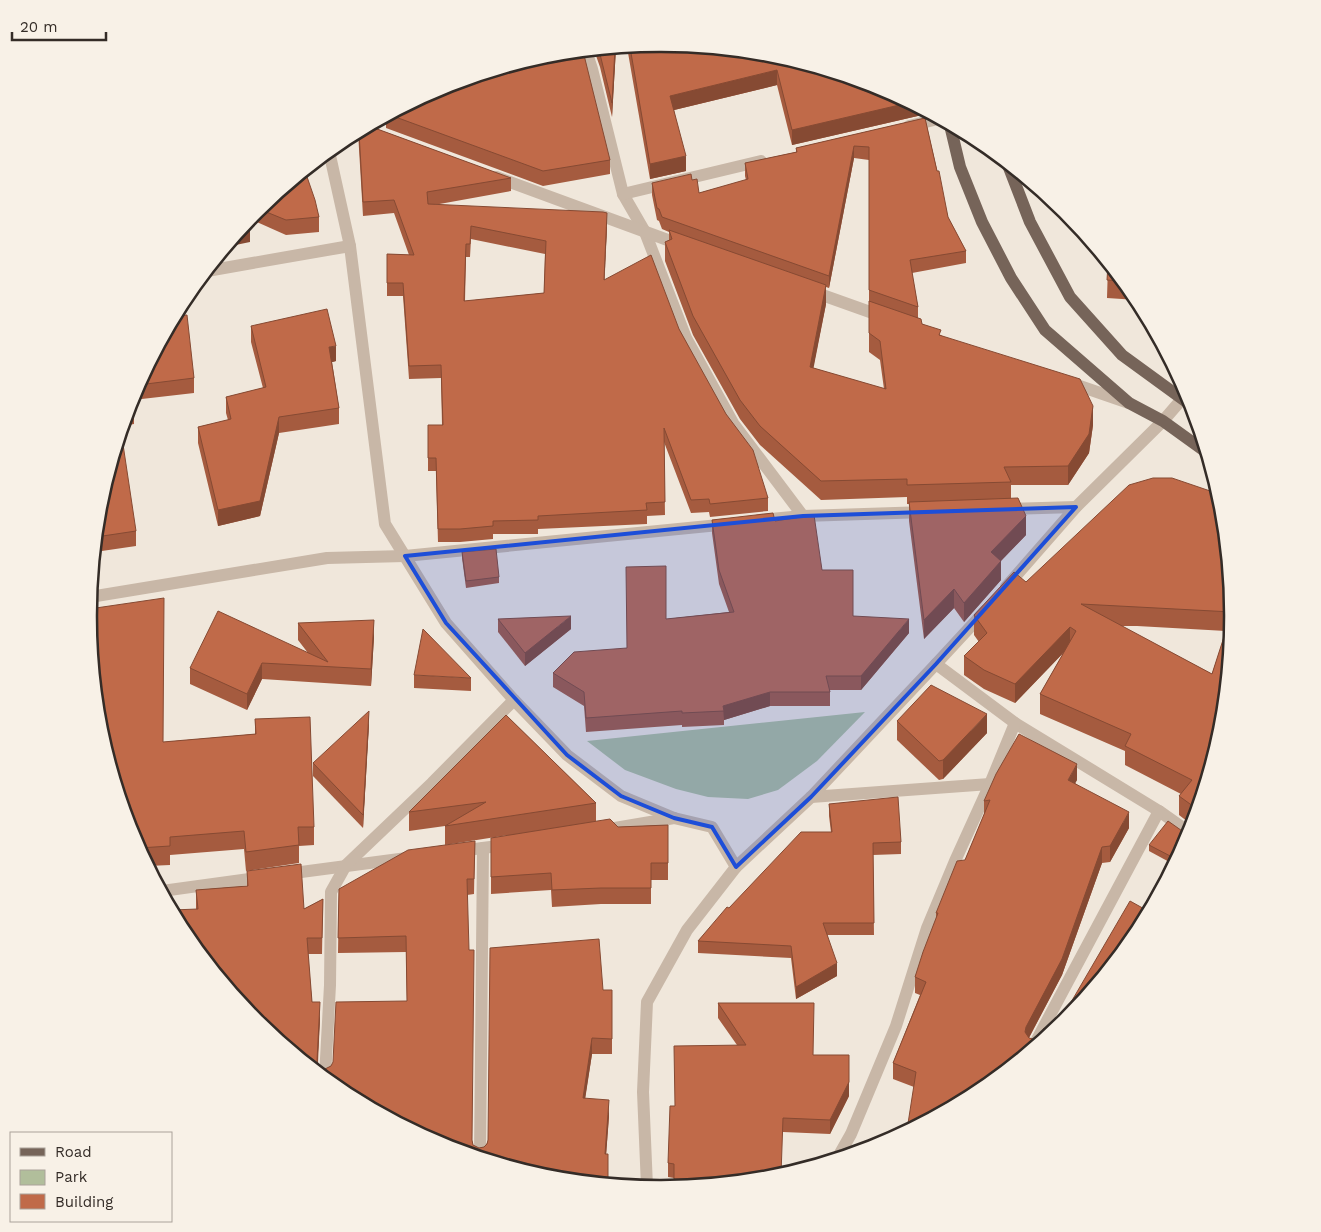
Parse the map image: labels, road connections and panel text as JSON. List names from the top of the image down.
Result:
{
  "legend": ["Road", "Park", "Building"],
  "scale_bar": "20 m"
}
